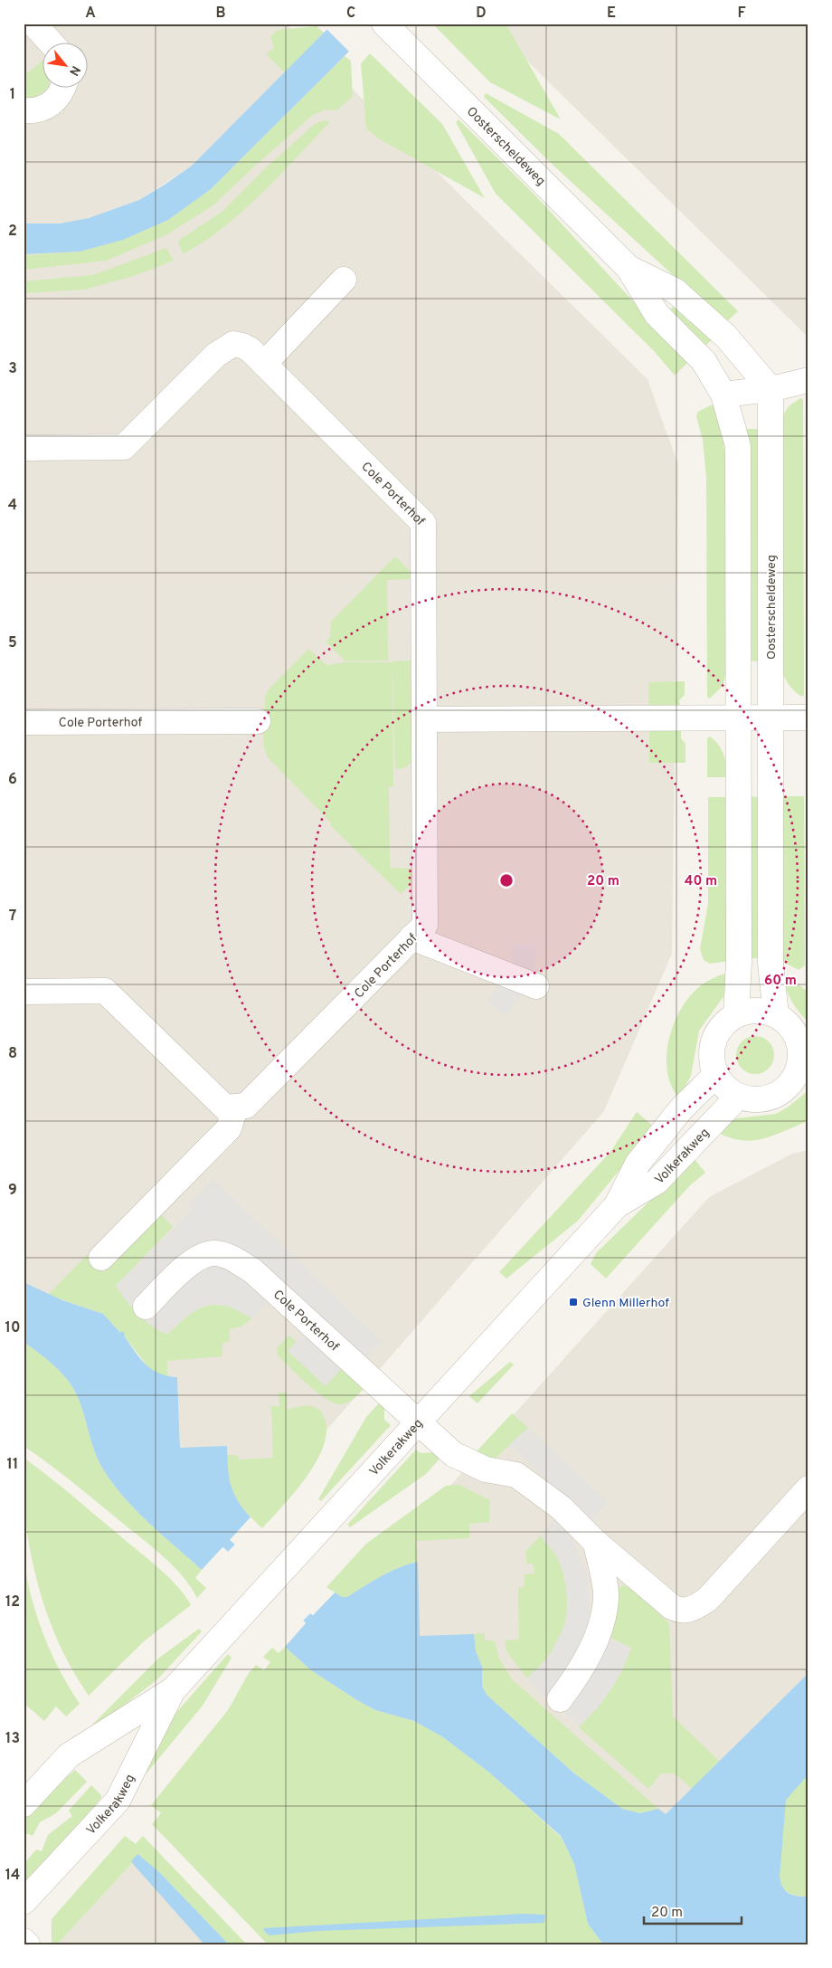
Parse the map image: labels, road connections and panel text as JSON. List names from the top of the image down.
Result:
{
  "streets": {
    "street": ["Oosterscheldeweg", "Cole Porterhof", "Volkerakweg"]
  },
  "crossings": [
    ["Oosterscheldeweg", "Volkerakweg"],
    ["Cole Porterhof", "Volkerakweg"]
  ],
  "places": {
    "transit": ["Glenn Millerhof"]
  },
  "scale_bar": "20 m",
  "north": "bottom right",
  "grid": {
    "columns": [
      "A",
      "B",
      "C",
      "D",
      "E",
      "F"
    ],
    "rows": [
      "1",
      "2",
      "3",
      "4",
      "5",
      "6",
      "7",
      "8",
      "9",
      "10",
      "11",
      "12",
      "13",
      "14"
    ]
  },
  "rings": ["20 m", "40 m", "60 m"]
}
